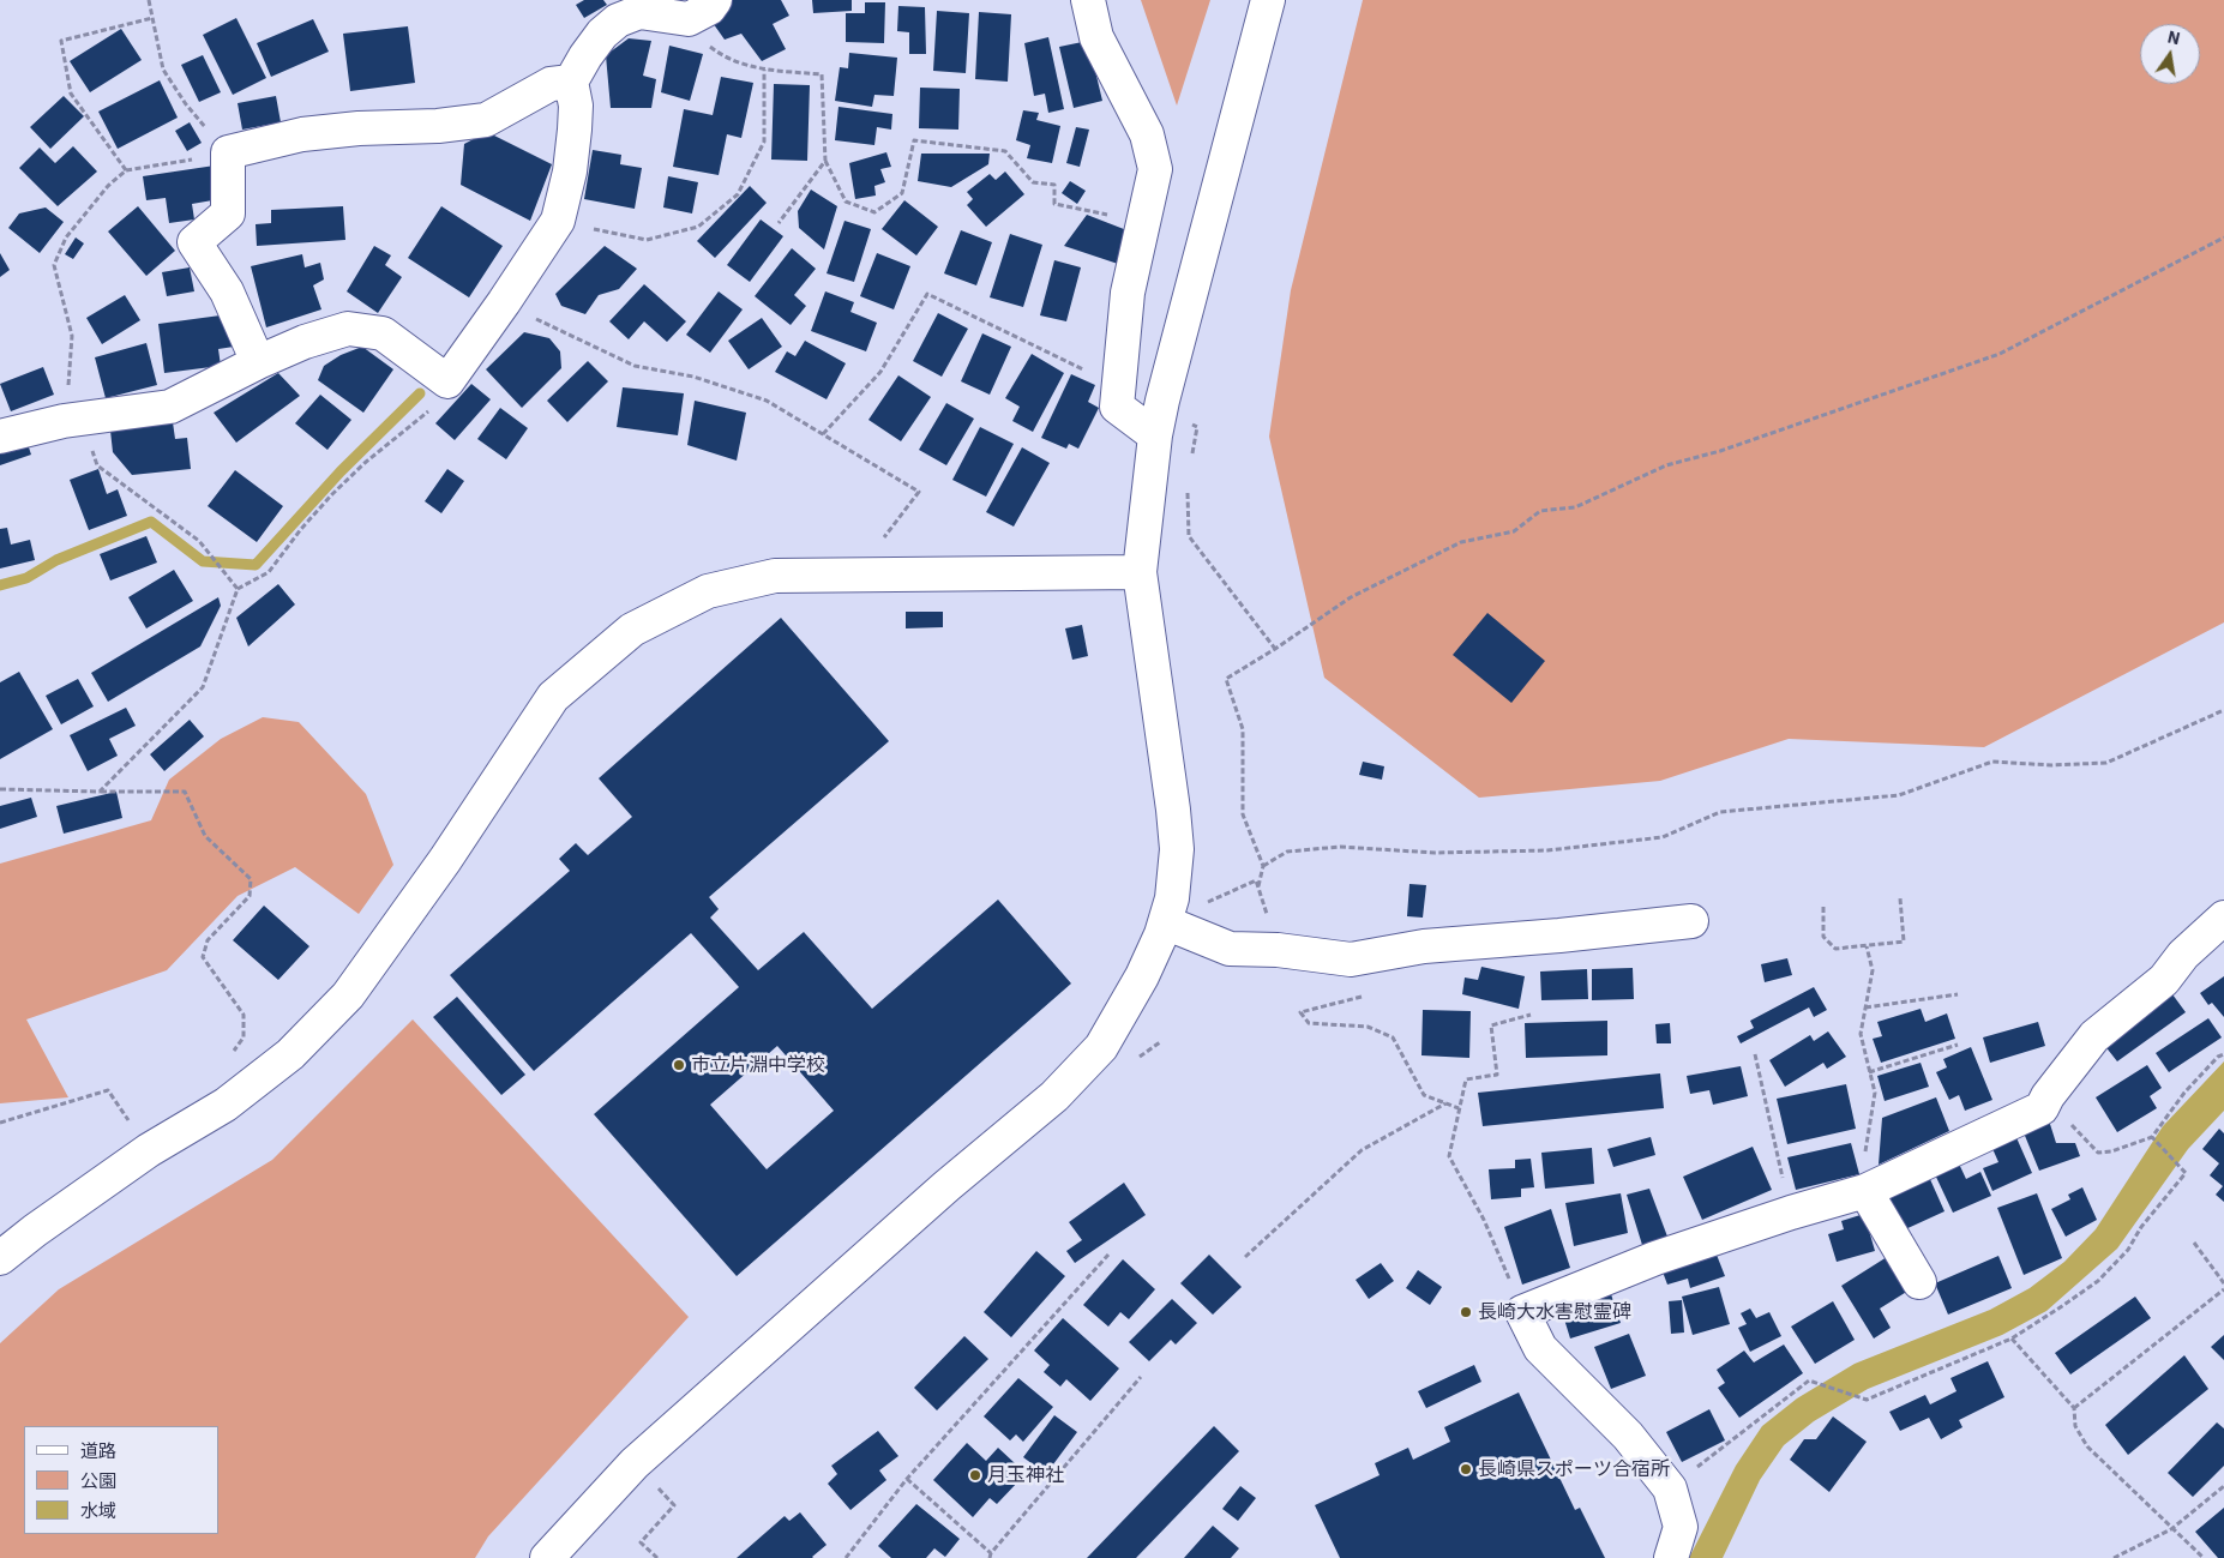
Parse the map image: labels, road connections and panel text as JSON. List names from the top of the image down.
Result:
{
  "places": [
    "市立片淵中学校",
    "長崎大水害慰霊碑",
    "長崎県スポーツ合宿所",
    "月玉神社"
  ],
  "legend": ["道路", "公園", "水域"],
  "north": "top"
}
